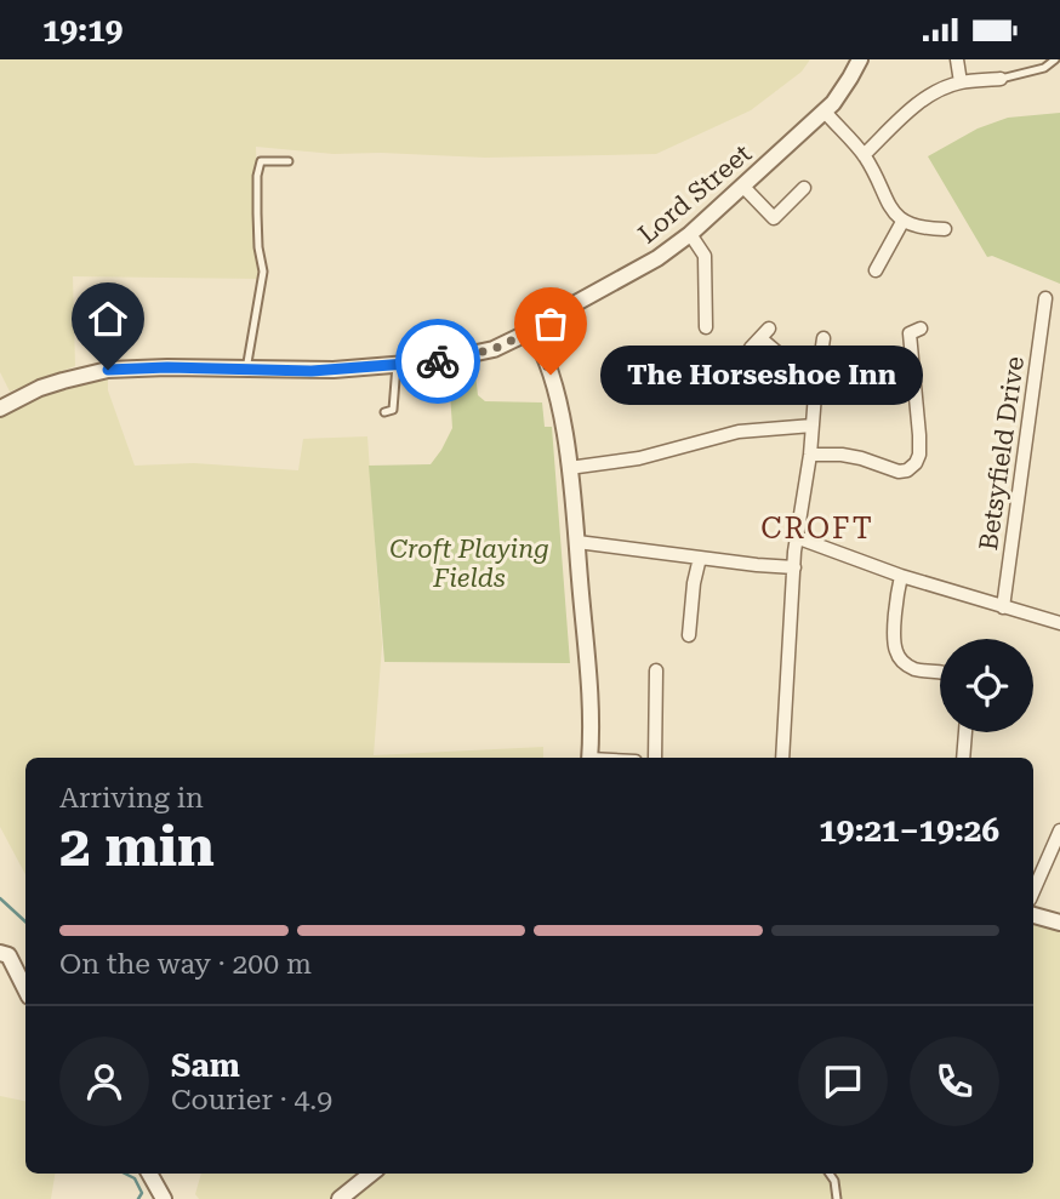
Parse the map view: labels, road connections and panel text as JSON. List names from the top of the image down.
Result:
{
  "streets": {
    "street": ["Lord Street", "Betsyfield Drive"]
  },
  "districts": ["CROFT"],
  "parks": ["Croft Playing Fields"],
  "places": ["The Horseshoe Inn"],
  "page": {
    "status": "19:19",
    "bubble": "The Horseshoe Inn",
    "heading": ["2 min", "Arriving in", "19:21–19:26"],
    "panel": ["Sam", "Courier · 4.9"],
    "bar": "On the way · 200 m"
  }
}
